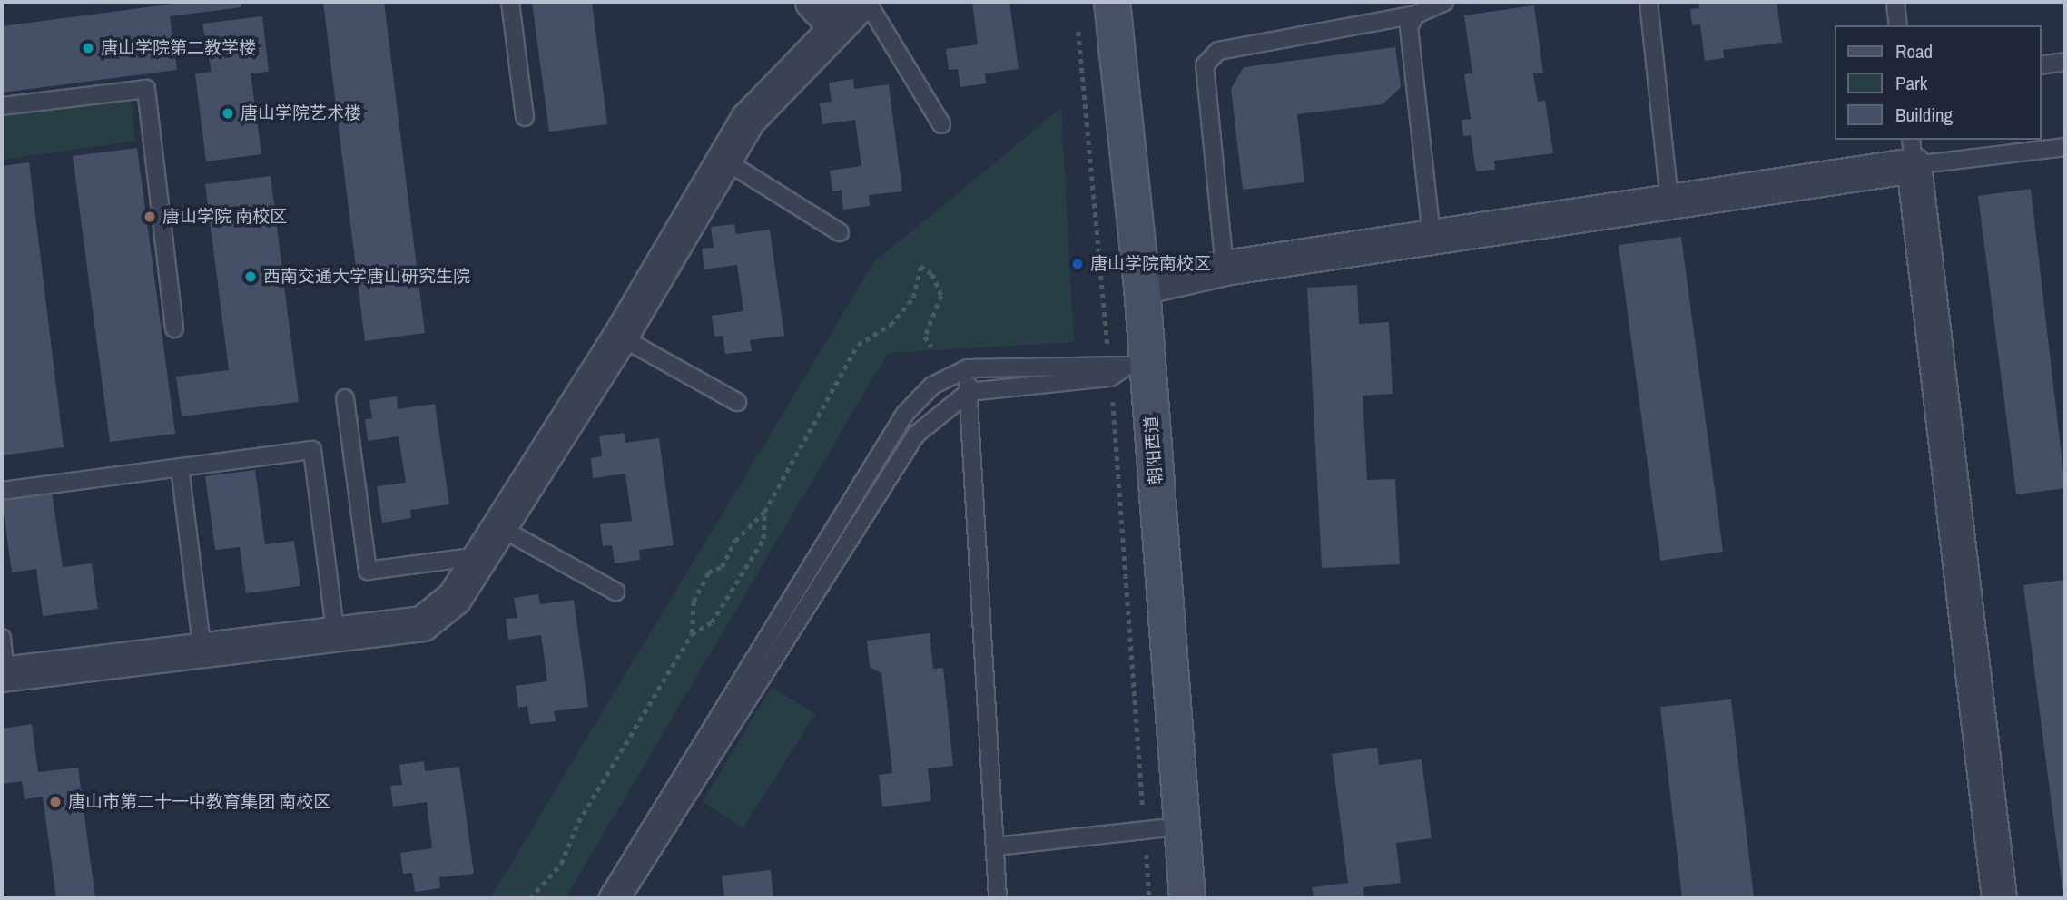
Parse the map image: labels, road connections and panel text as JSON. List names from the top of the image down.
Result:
{
  "streets": {
    "main road": ["朝阳西道"]
  },
  "places": [
    "唐山学院第二教学楼",
    "唐山学院艺术楼",
    "唐山学院 南校区",
    "唐山学院南校区",
    "西南交通大学唐山研究生院",
    "唐山市第二十一中教育集团 南校区"
  ],
  "legend": ["Road", "Park", "Building"]
}
